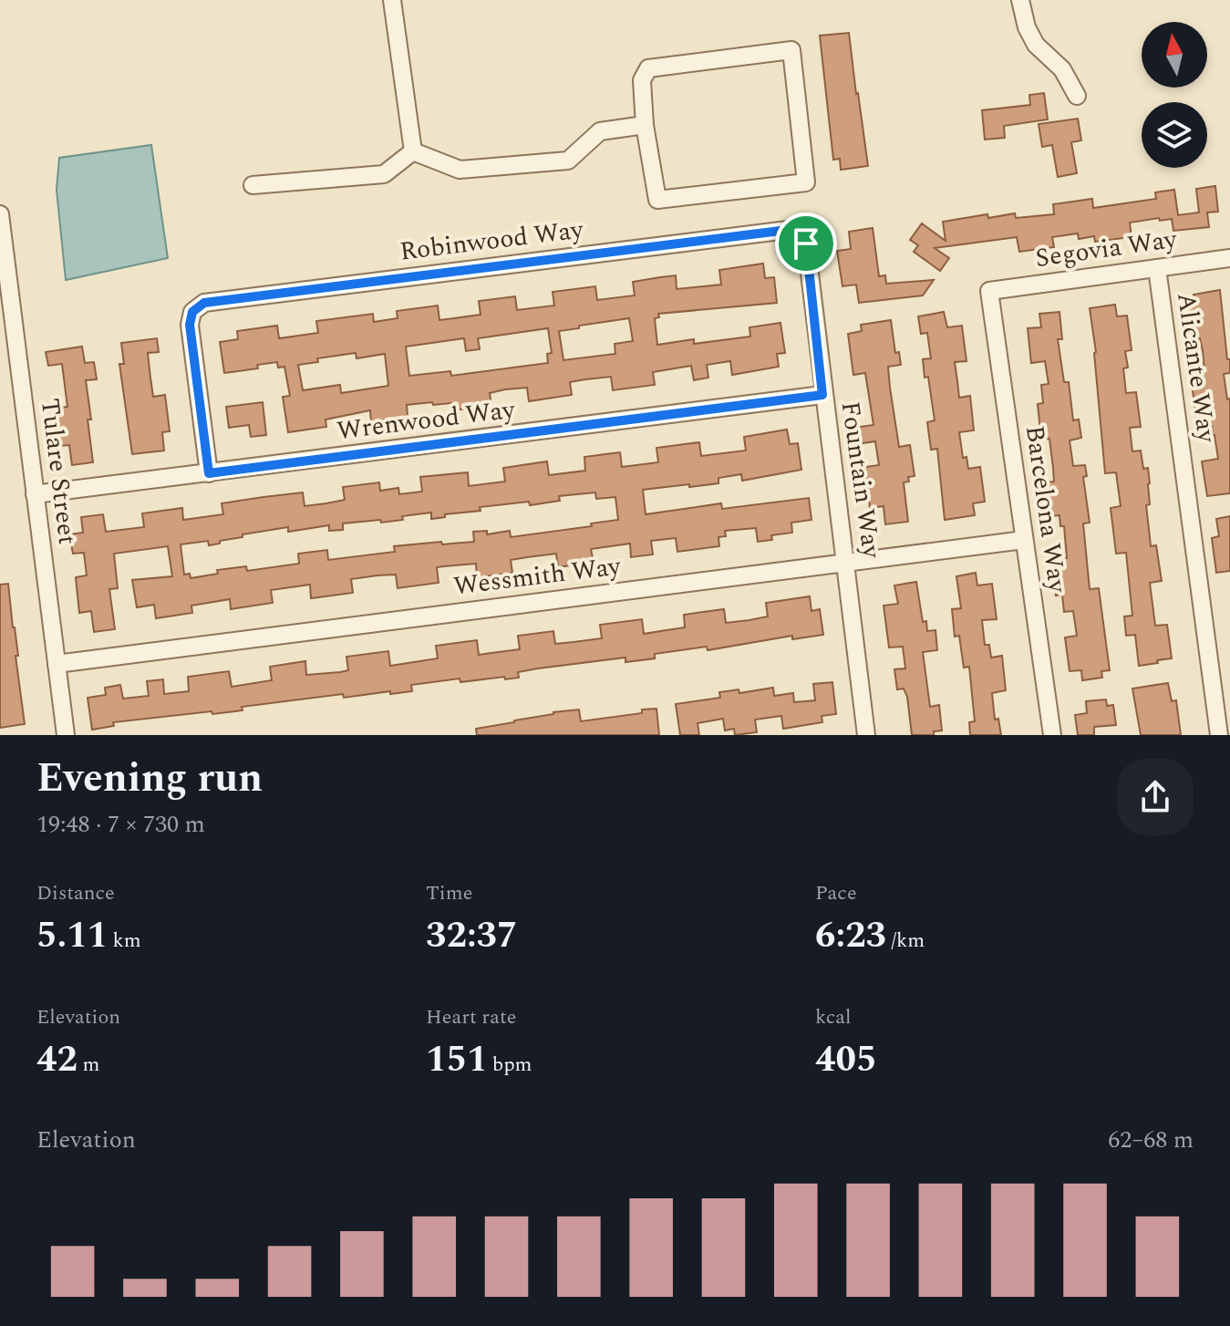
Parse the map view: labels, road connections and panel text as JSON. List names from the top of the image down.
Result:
{
  "streets": {
    "street": [
      "Robinwood Way",
      "Segovia Way",
      "Alicante Way",
      "Wrenwood Way",
      "Tulare Street",
      "Fountain Way",
      "Barcelona Way",
      "Wessmith Way"
    ]
  },
  "crossings": [
    ["Robinwood Way", "Wrenwood Way"],
    ["Robinwood Way", "Fountain Way"],
    ["Segovia Way", "Alicante Way"],
    ["Segovia Way", "Barcelona Way"],
    ["Wrenwood Way", "Tulare Street"],
    ["Wrenwood Way", "Fountain Way"],
    ["Tulare Street", "Wessmith Way"],
    ["Fountain Way", "Wessmith Way"],
    ["Barcelona Way", "Wessmith Way"]
  ],
  "north": "top",
  "page": {
    "heading": ["Evening run", "19:48 · 7 × 730 m"],
    "stats": [
      ["Distance", "5.11 km"],
      ["Time", "32:37"],
      ["Pace", "6:23 /km"],
      ["Elevation", "42 m"],
      ["Heart rate", "151 bpm"],
      ["kcal", "405"]
    ],
    "chart": ["Elevation", "62–68 m"]
  }
}
